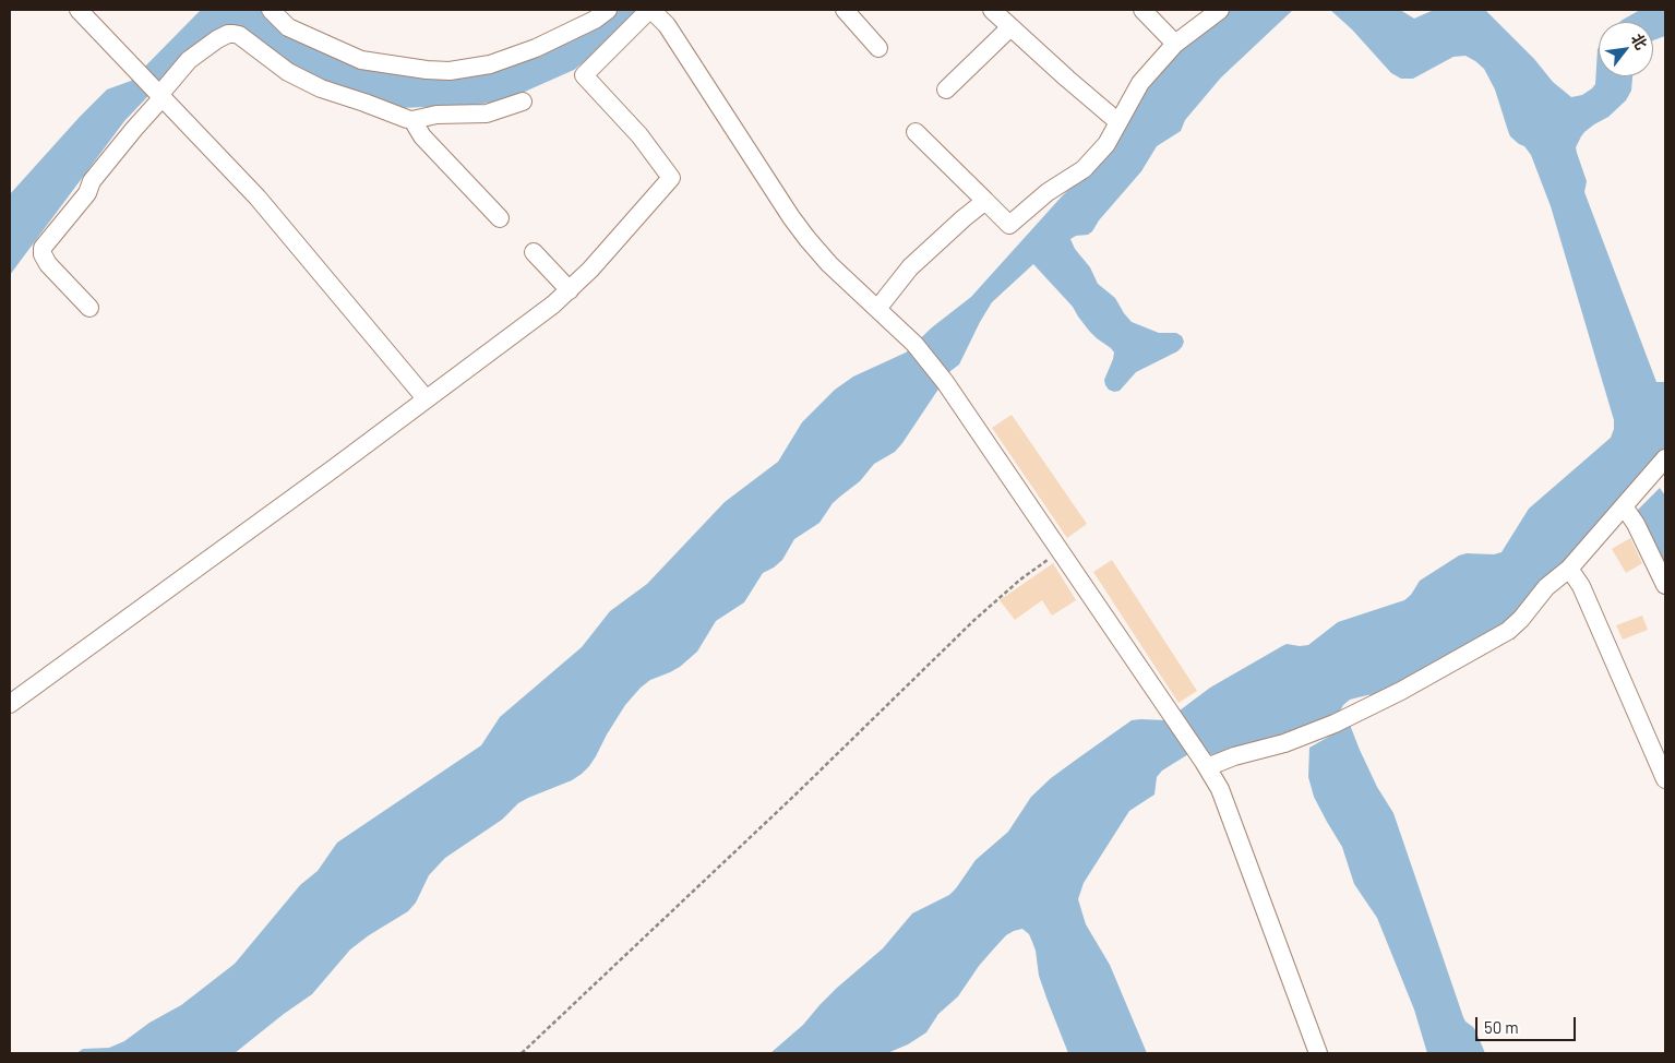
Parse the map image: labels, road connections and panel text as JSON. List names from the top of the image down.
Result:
{
  "scale_bar": "50 m",
  "north": "top right"
}
